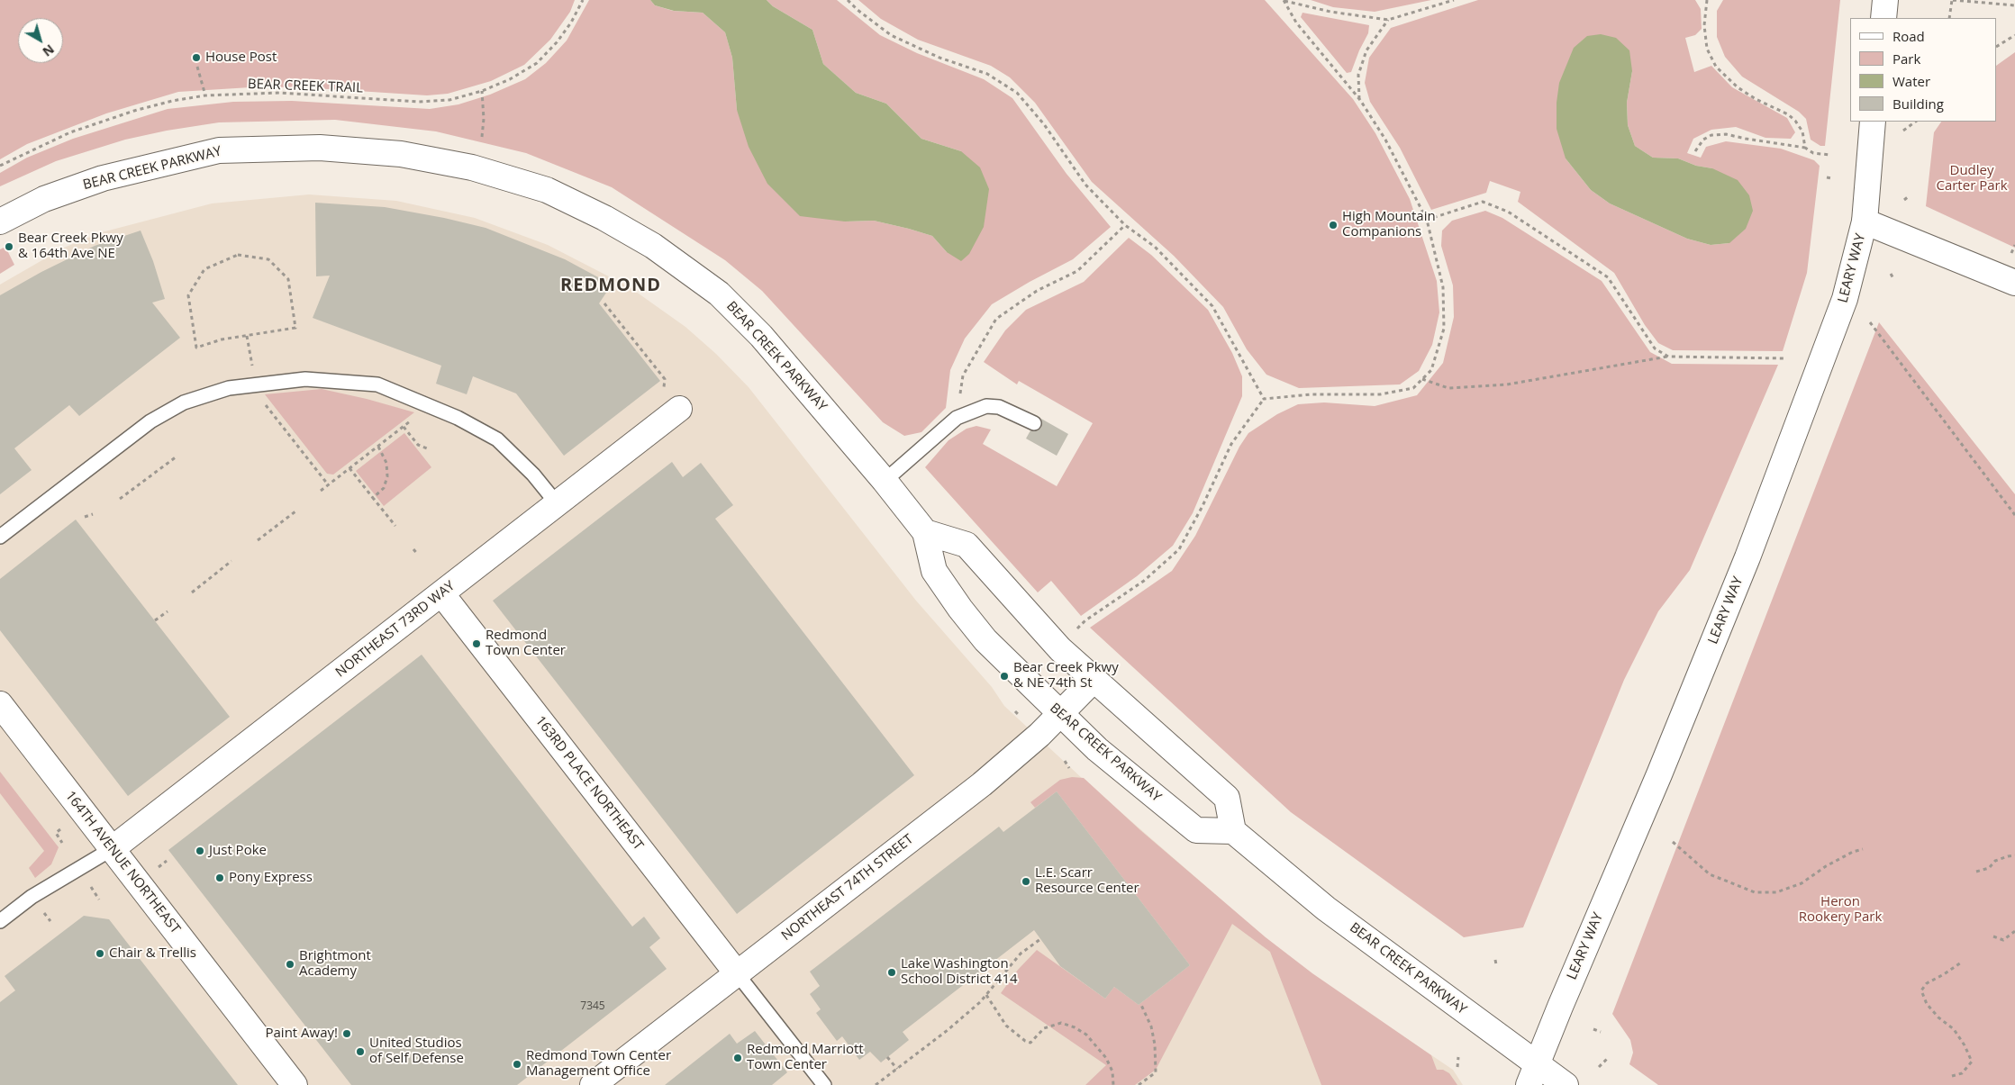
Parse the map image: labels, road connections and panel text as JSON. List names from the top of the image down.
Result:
{
  "streets": {
    "street": [
      "BEAR CREEK PARKWAY",
      "LEARY WAY",
      "NORTHEAST 73RD WAY",
      "163RD PLACE NORTHEAST",
      "164TH AVENUE NORTHEAST",
      "NORTHEAST 74TH STREET"
    ],
    "path": ["BEAR CREEK TRAIL"]
  },
  "crossings": [
    ["BEAR CREEK PARKWAY", "LEARY WAY"],
    ["BEAR CREEK PARKWAY", "NORTHEAST 74TH STREET"],
    ["NORTHEAST 73RD WAY", "163RD PLACE NORTHEAST"],
    ["NORTHEAST 73RD WAY", "164TH AVENUE NORTHEAST"],
    ["163RD PLACE NORTHEAST", "NORTHEAST 74TH STREET"]
  ],
  "districts": ["REDMOND"],
  "parks": ["Dudley Carter Park", "Heron Rookery Park"],
  "places": [
    "House Post",
    "High Mountain Companions",
    "Bear Creek Pkwy & 164th Ave NE",
    "Redmond Town Center",
    "Bear Creek Pkwy & NE 74th St",
    "Just Poke",
    "Pony Express",
    "L.E. Scarr Resource Center",
    "Chair & Trellis",
    "Brightmont Academy",
    "Lake Washington School District 414",
    "Paint Away!",
    "United Studios of Self Defense",
    "Redmond Marriott Town Center",
    "Redmond Town Center Management Office"
  ],
  "house_numbers": ["7345"],
  "legend": [
    "Road",
    "Park",
    "Water",
    "Building"
  ],
  "north": "bottom right"
}
